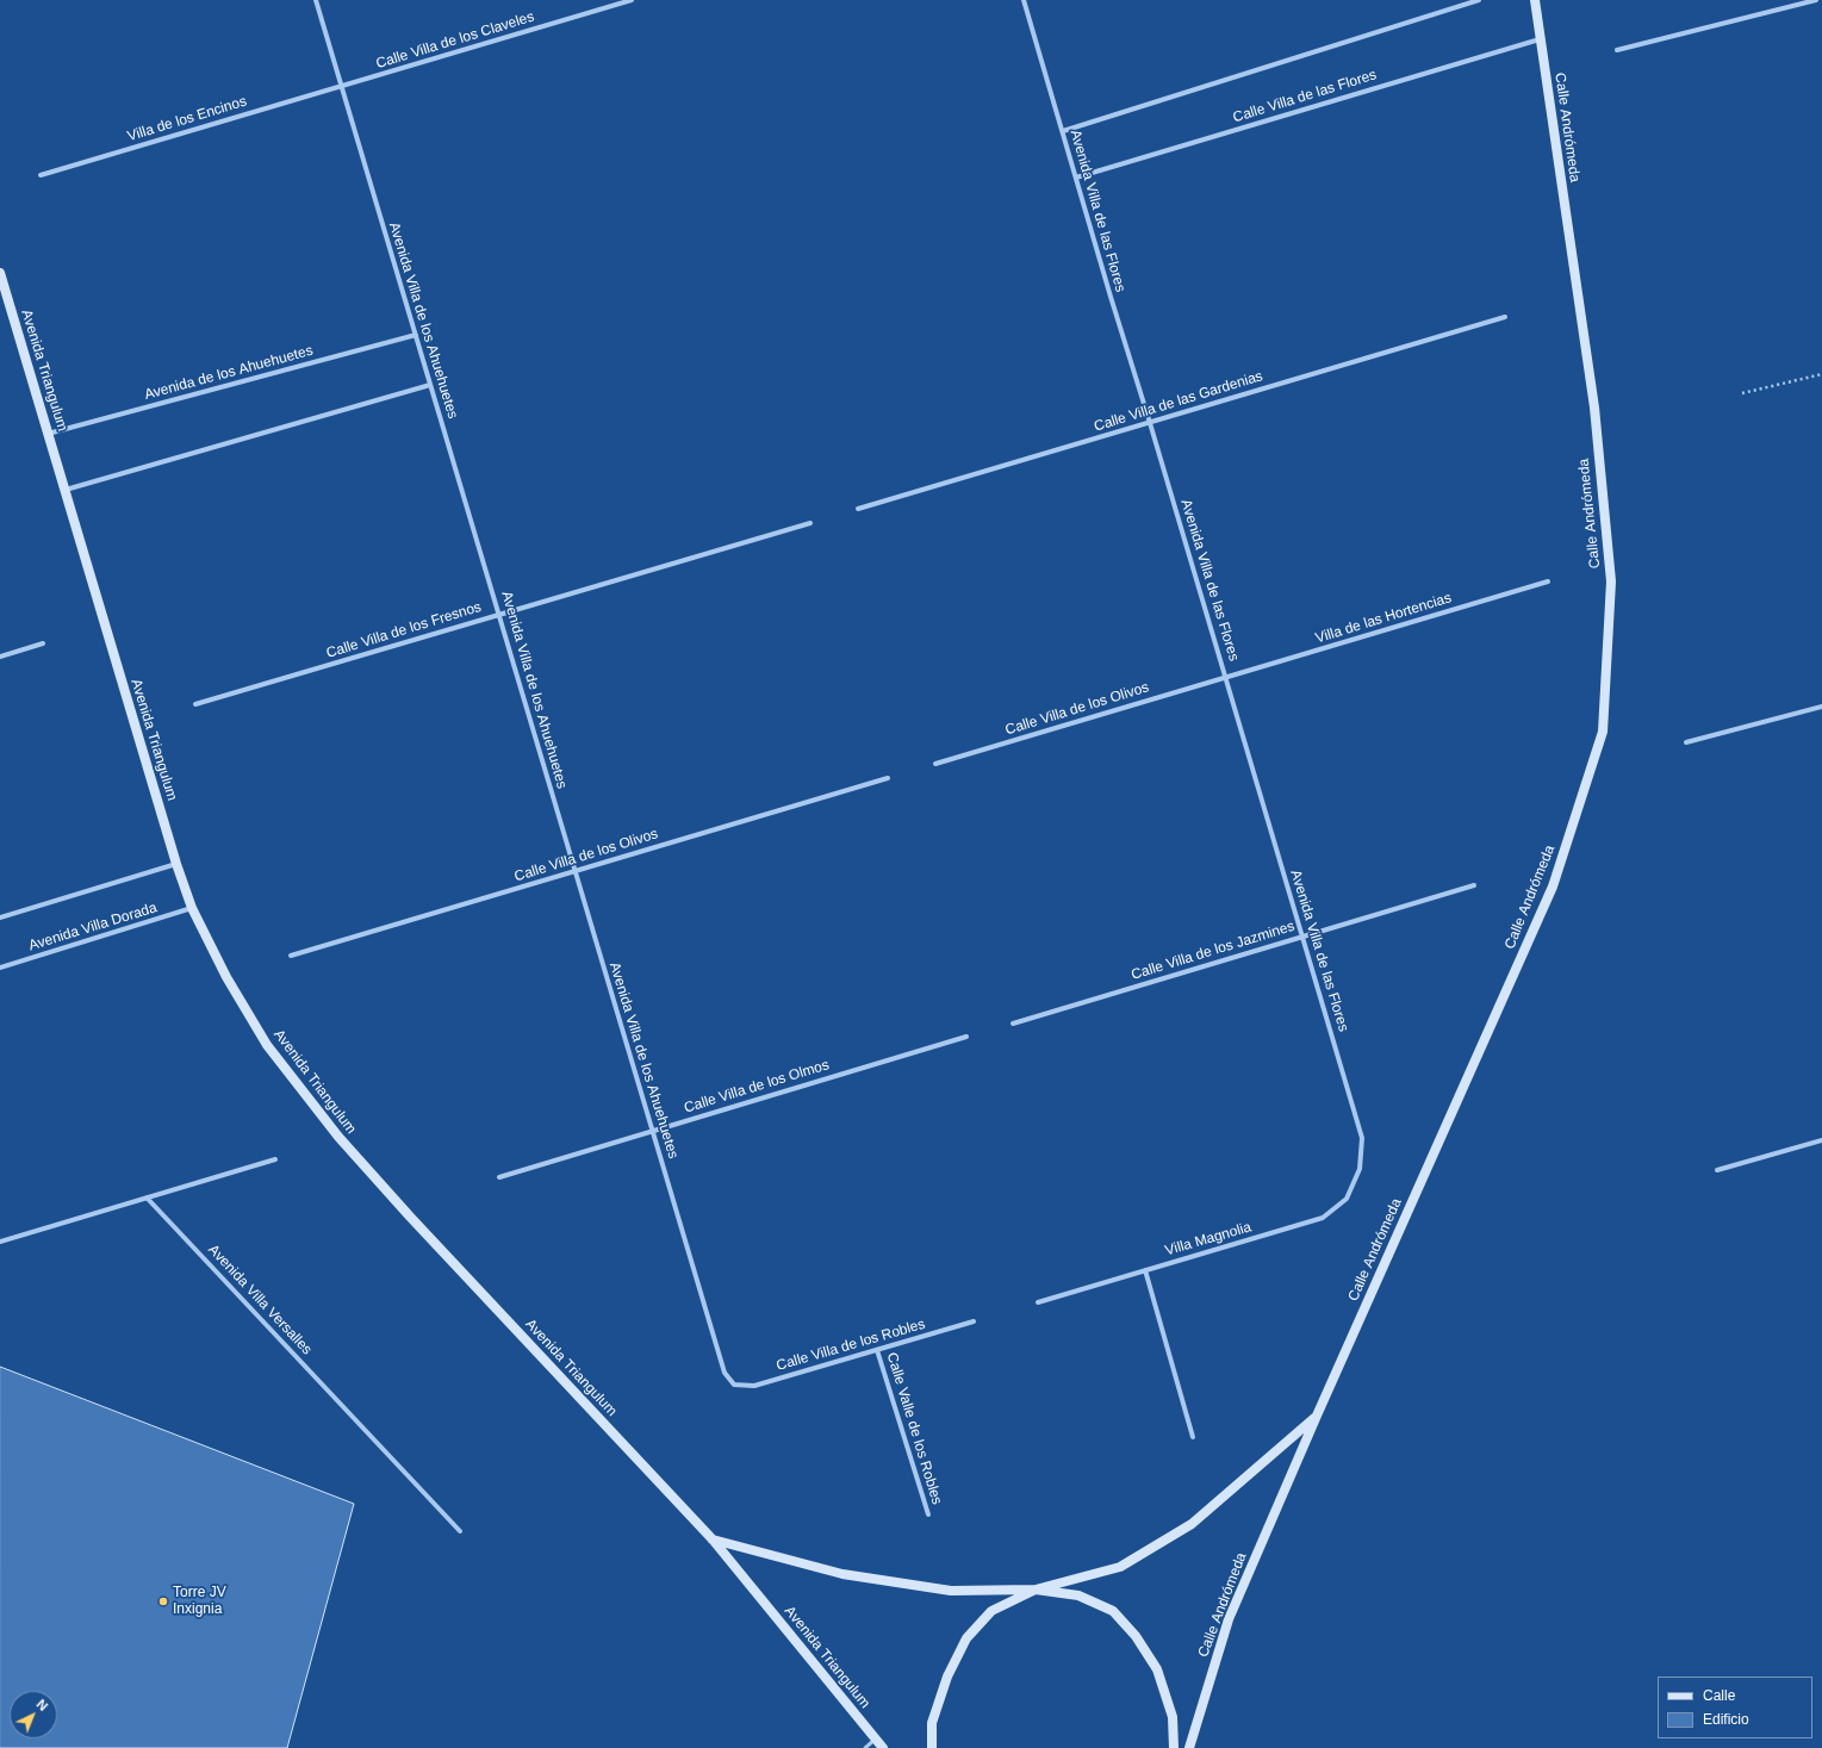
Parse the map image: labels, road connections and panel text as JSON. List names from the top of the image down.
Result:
{
  "streets": {
    "main road": ["Calle Andrómeda", "Avenida Triangulum"],
    "street": [
      "Calle Villa de los Claveles",
      "Calle Villa de las Flores",
      "Villa de los Encinos",
      "Avenida Villa de las Flores",
      "Avenida Villa de los Ahuehuetes",
      "Avenida de los Ahuehuetes",
      "Calle Villa de las Gardenias",
      "Villa de las Hortencias",
      "Calle Villa de los Fresnos",
      "Calle Villa de los Olivos",
      "Avenida Villa Dorada",
      "Calle Villa de los Jazmines",
      "Calle Villa de los Olmos",
      "Villa Magnolia",
      "Avenida Villa Versalles",
      "Calle Villa de los Robles",
      "Calle Valle de los Robles"
    ]
  },
  "crossings": [
    ["Calle Villa de los Claveles", "Villa de los Encinos"],
    ["Calle Villa de los Claveles", "Avenida Villa de los Ahuehuetes"],
    ["Calle Villa de las Flores", "Calle Andrómeda"],
    ["Calle Villa de las Flores", "Avenida Villa de las Flores"],
    ["Villa de los Encinos", "Avenida Villa de los Ahuehuetes"],
    ["Avenida Villa de las Flores", "Calle Villa de las Gardenias"],
    ["Avenida Villa de las Flores", "Villa de las Hortencias"],
    ["Avenida Villa de las Flores", "Calle Villa de los Olivos"],
    ["Avenida Villa de las Flores", "Calle Villa de los Jazmines"],
    ["Avenida Villa de las Flores", "Villa Magnolia"],
    ["Avenida Villa de los Ahuehuetes", "Avenida de los Ahuehuetes"],
    ["Avenida Villa de los Ahuehuetes", "Calle Villa de los Fresnos"],
    ["Avenida Villa de los Ahuehuetes", "Calle Villa de los Olivos"],
    ["Avenida Villa de los Ahuehuetes", "Calle Villa de los Olmos"],
    ["Avenida Villa de los Ahuehuetes", "Calle Villa de los Robles"],
    ["Avenida Triangulum", "Avenida de los Ahuehuetes"],
    ["Avenida Triangulum", "Avenida Villa Dorada"],
    ["Villa de las Hortencias", "Calle Villa de los Olivos"],
    ["Calle Villa de los Robles", "Calle Valle de los Robles"]
  ],
  "places": ["Torre JV Inxignia"],
  "legend": ["Calle", "Edificio"],
  "north": "top right"
}
